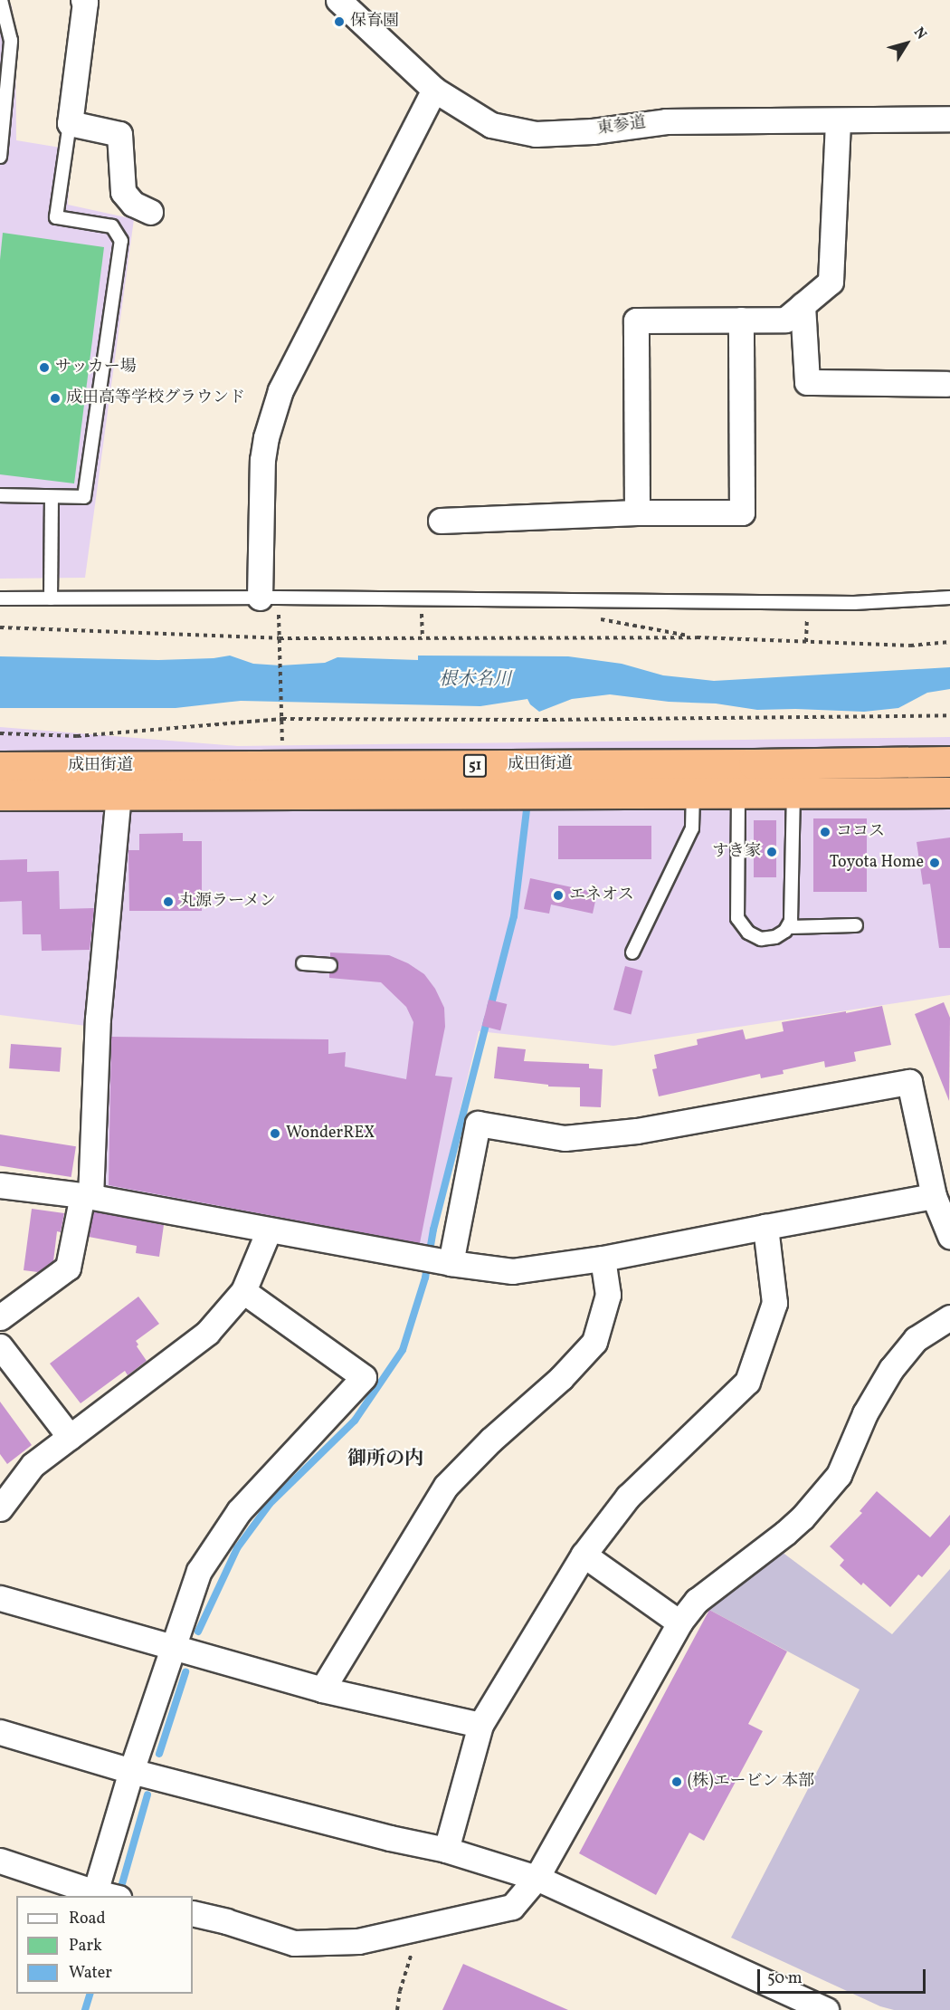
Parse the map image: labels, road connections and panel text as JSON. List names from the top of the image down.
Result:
{
  "streets": {
    "highway": ["成田街道", "51"],
    "street": ["東参道"]
  },
  "districts": ["御所の内"],
  "water": ["根木名川"],
  "places": [
    "保育園",
    "サッカー場",
    "成田高等学校グラウンド",
    "ココス",
    "すき家",
    "Toyota Home",
    "エネオス",
    "丸源ラーメン",
    "WonderREX",
    "(株)エービン 本部"
  ],
  "legend": ["Road", "Park", "Water"],
  "scale_bar": "50 m",
  "north": "top right"
}
